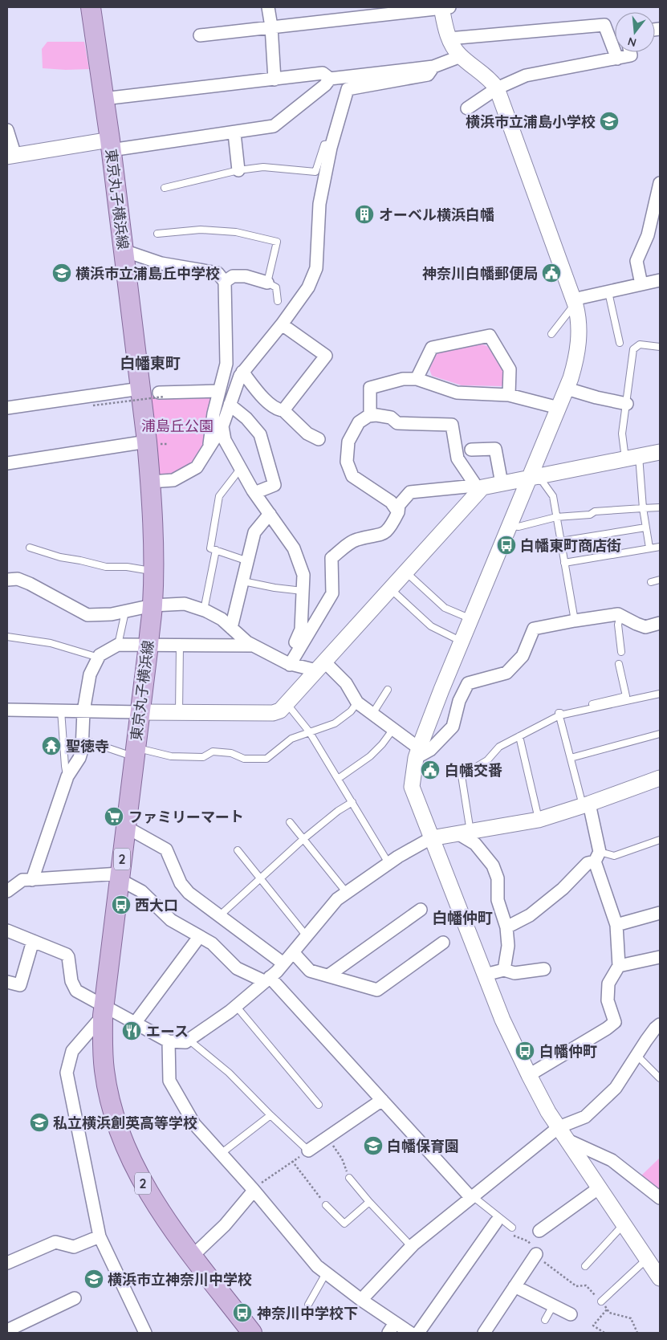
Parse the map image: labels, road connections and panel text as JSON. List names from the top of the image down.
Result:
{
  "streets": {
    "main road": ["東京丸子横浜線", "2"]
  },
  "districts": ["白幡東町", "白幡仲町"],
  "parks": ["浦島丘公園"],
  "places": {
    "school or university": [
      "横浜市立浦島小学校",
      "横浜市立浦島丘中学校",
      "私立横浜創英高等学校",
      "白幡保育園",
      "横浜市立神奈川中学校"
    ],
    "building": ["オーベル横浜白幡"],
    "public building": ["神奈川白幡郵便局", "白幡交番"],
    "bus stop": [
      "白幡東町商店街",
      "西大口",
      "白幡仲町",
      "神奈川中学校下"
    ],
    "temple": ["聖徳寺"],
    "supermarket": ["ファミリーマート"],
    "restaurant": ["エース"]
  },
  "north": "bottom"
}
